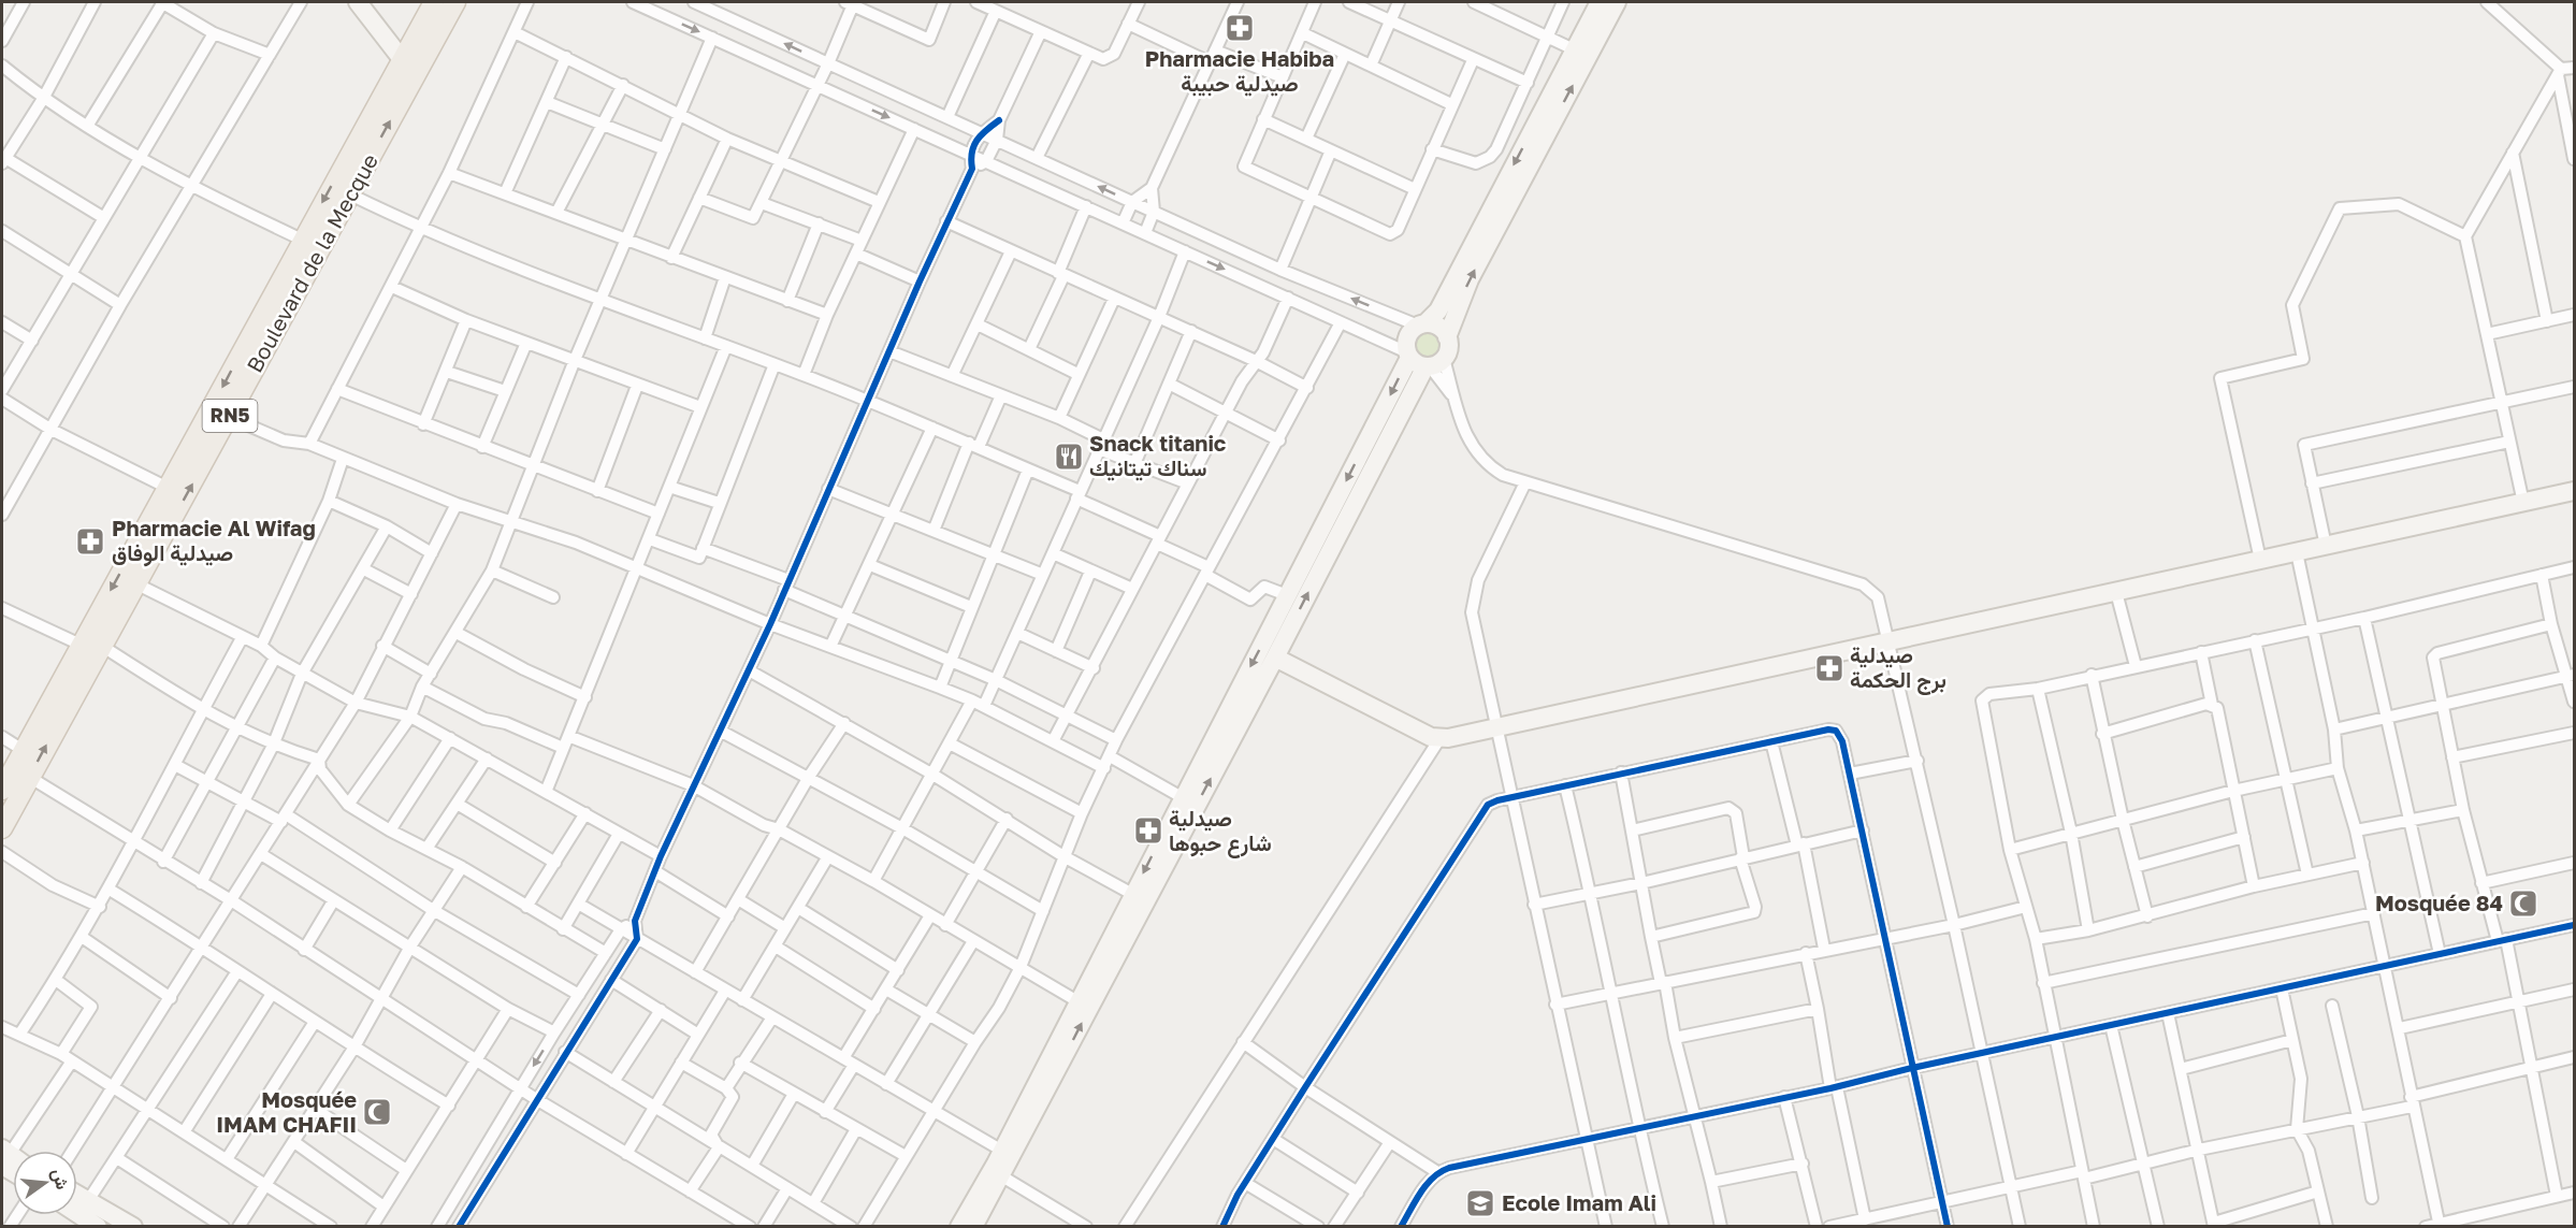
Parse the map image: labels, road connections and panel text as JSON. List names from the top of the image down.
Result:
{
  "streets": {
    "main road": ["Boulevard de la Mecque", "RN5"]
  },
  "places": {
    "pharmacy": [
      "Pharmacie Habiba صيدلية حبيبة",
      "Pharmacie Al Wifag صيدلية الوفاق",
      "صيدلية برج الحكمة",
      "صيدلية شارع حبوها"
    ],
    "restaurant": ["Snack titanic سناك تيتانيك"],
    "mosque": ["Mosquée 84", "Mosquée IMAM CHAFII"],
    "school or university": ["Ecole Imam Ali"]
  },
  "north": "right"
}
